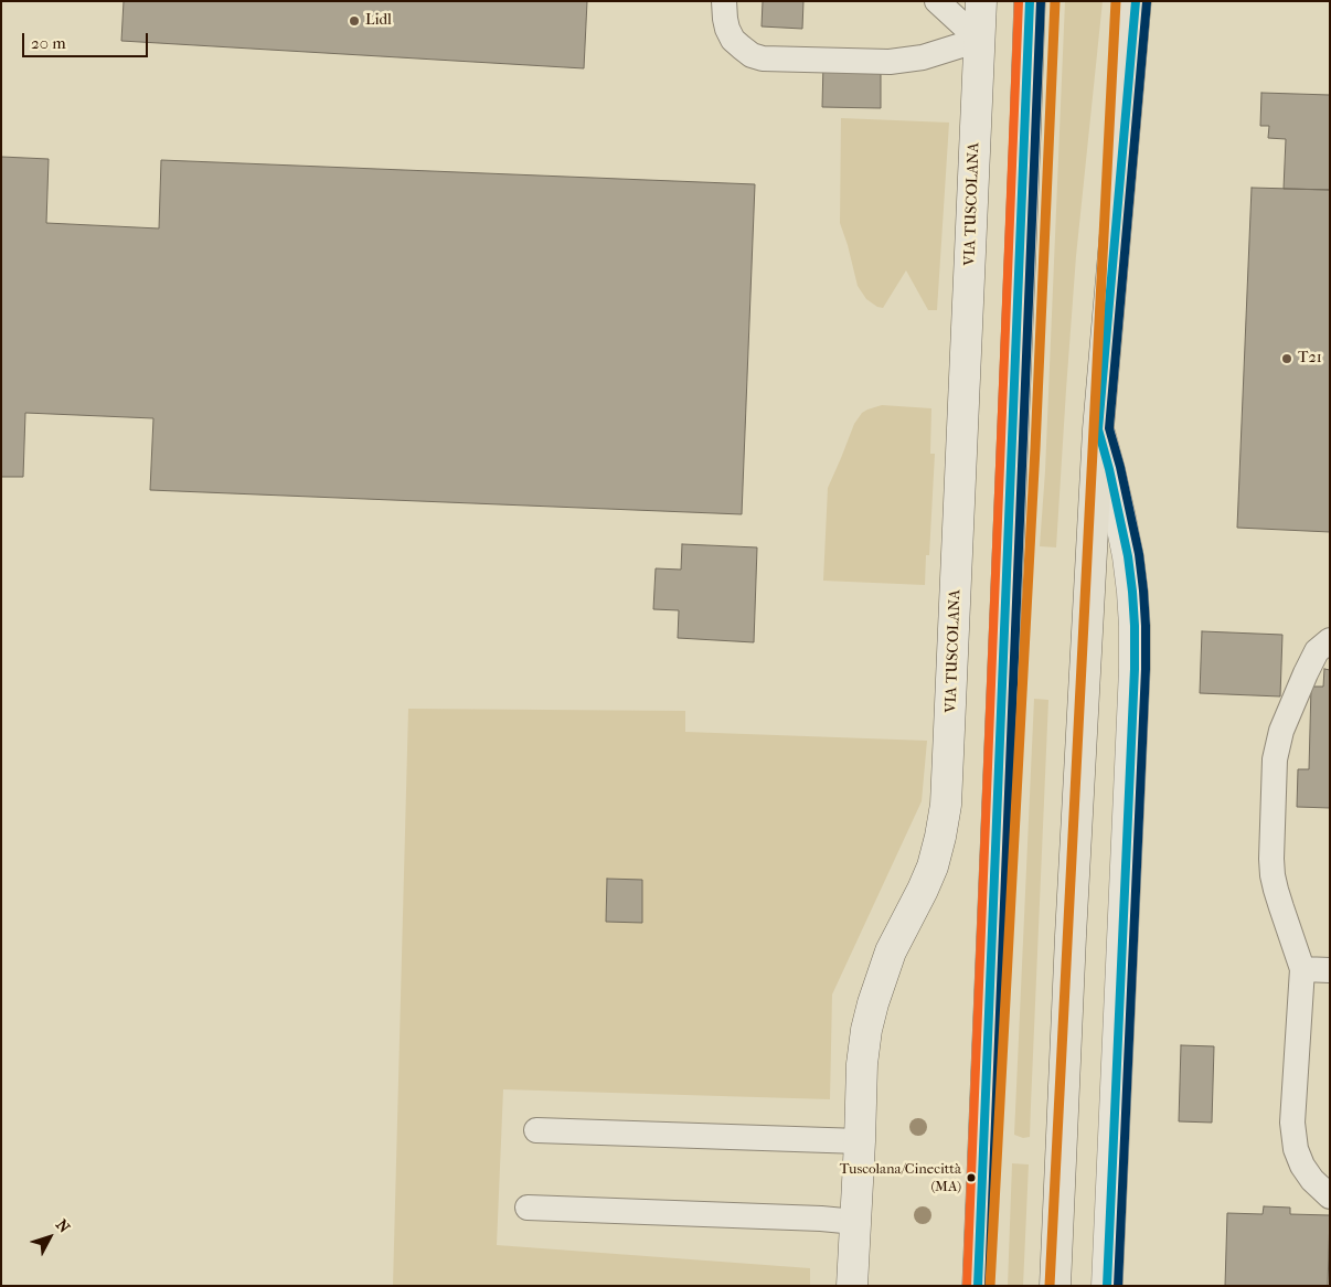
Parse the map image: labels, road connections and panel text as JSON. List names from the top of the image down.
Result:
{
  "streets": {
    "street": ["VIA TUSCOLANA"]
  },
  "places": ["Lidl", "T21", "Tuscolana/Cinecittà (MA)"],
  "scale_bar": "20 m",
  "north": "top right"
}
